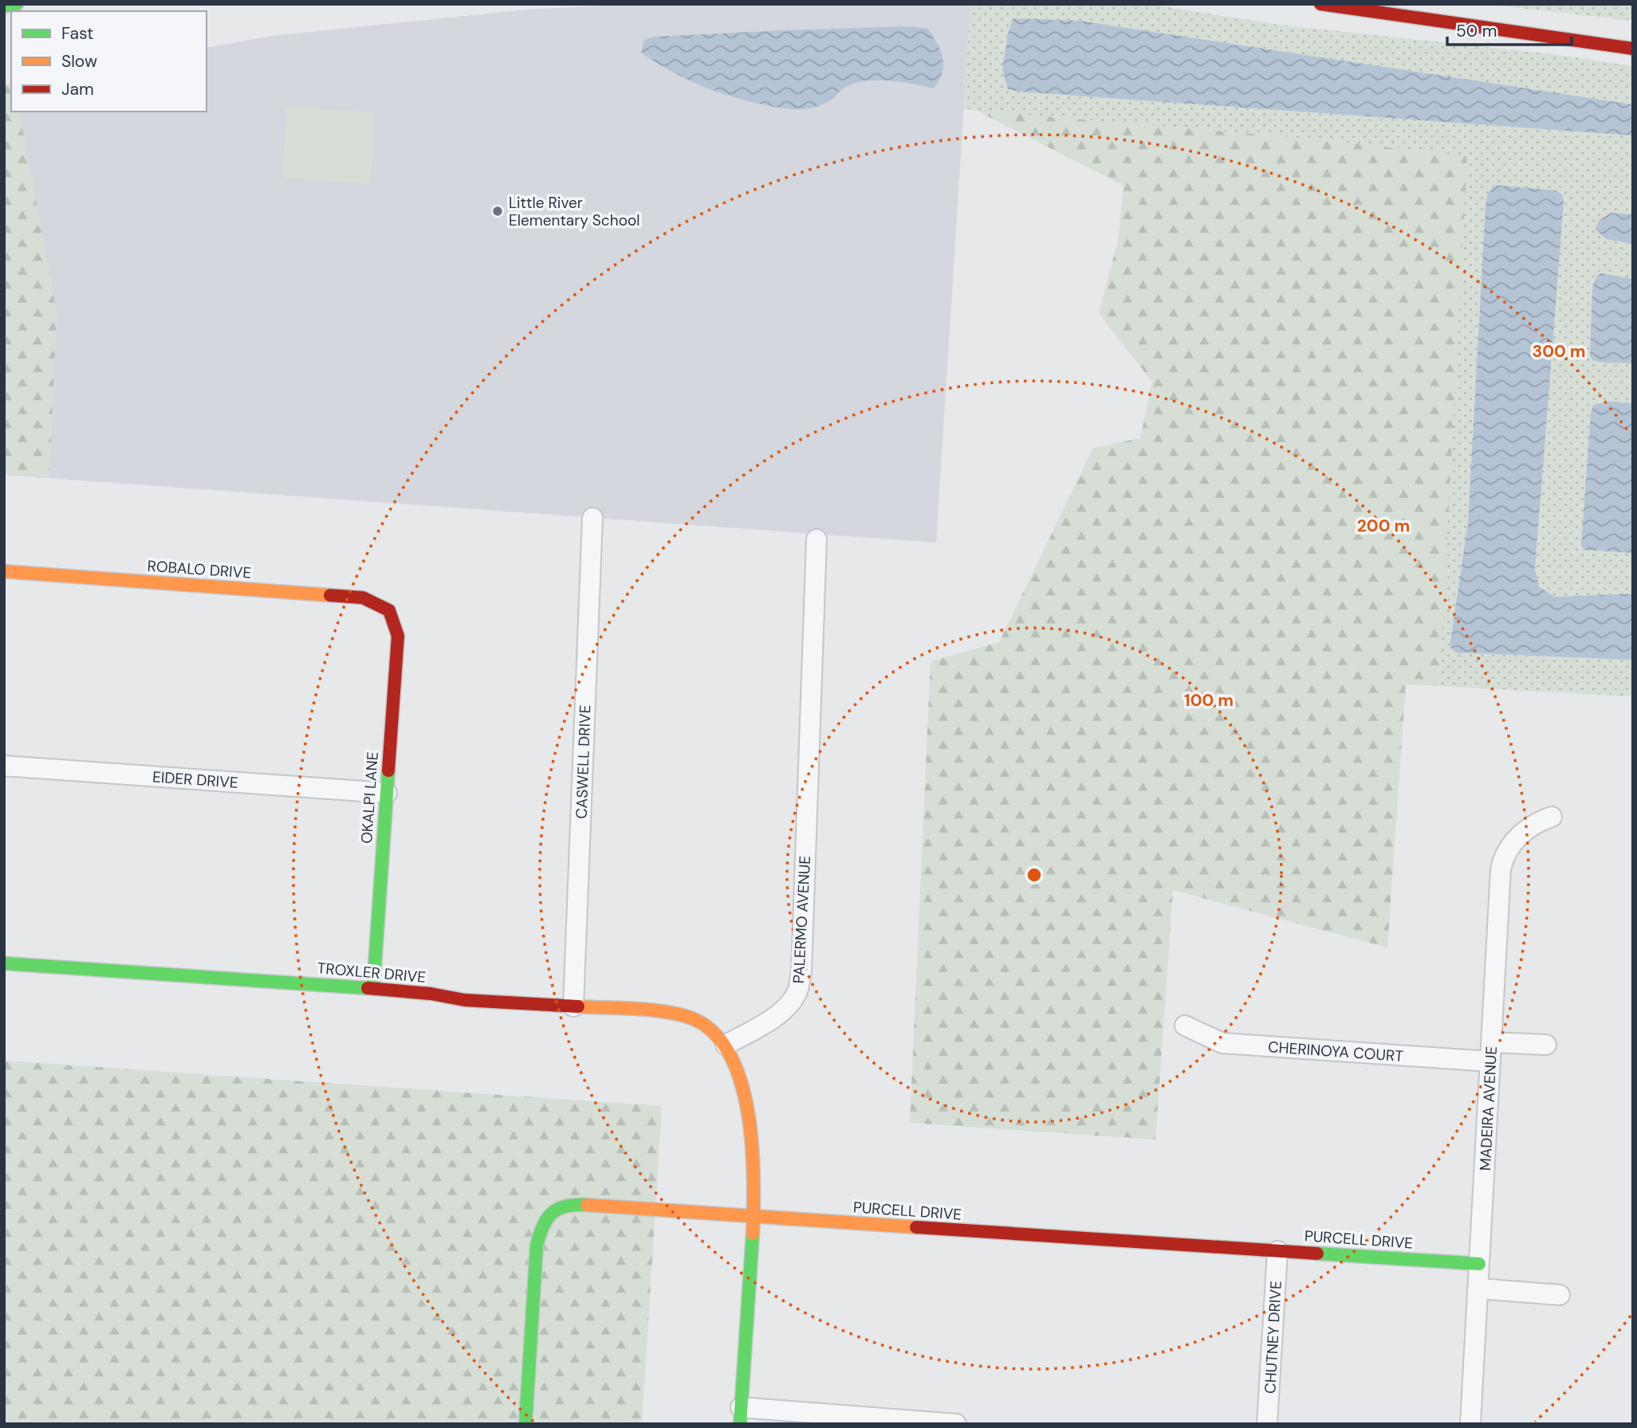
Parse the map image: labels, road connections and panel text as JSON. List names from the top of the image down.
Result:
{
  "streets": {
    "main road": [
      "ROBALO DRIVE",
      "OKALPI LANE",
      "TROXLER DRIVE",
      "PURCELL DRIVE"
    ],
    "street": [
      "CASWELL DRIVE",
      "EIDER DRIVE",
      "PALERMO AVENUE",
      "CHERINOYA COURT",
      "MADEIRA AVENUE",
      "CHUTNEY DRIVE"
    ]
  },
  "crossings": [
    ["ROBALO DRIVE", "OKALPI LANE"],
    ["CASWELL DRIVE", "TROXLER DRIVE"],
    ["EIDER DRIVE", "OKALPI LANE"],
    ["OKALPI LANE", "TROXLER DRIVE"],
    ["PALERMO AVENUE", "TROXLER DRIVE"],
    ["CHERINOYA COURT", "MADEIRA AVENUE"],
    ["MADEIRA AVENUE", "PURCELL DRIVE"],
    ["PURCELL DRIVE", "CHUTNEY DRIVE"]
  ],
  "places": ["Little River Elementary School"],
  "legend": ["Fast", "Slow", "Jam"],
  "scale_bar": "50 m",
  "rings": ["300 m", "200 m", "100 m"]
}
